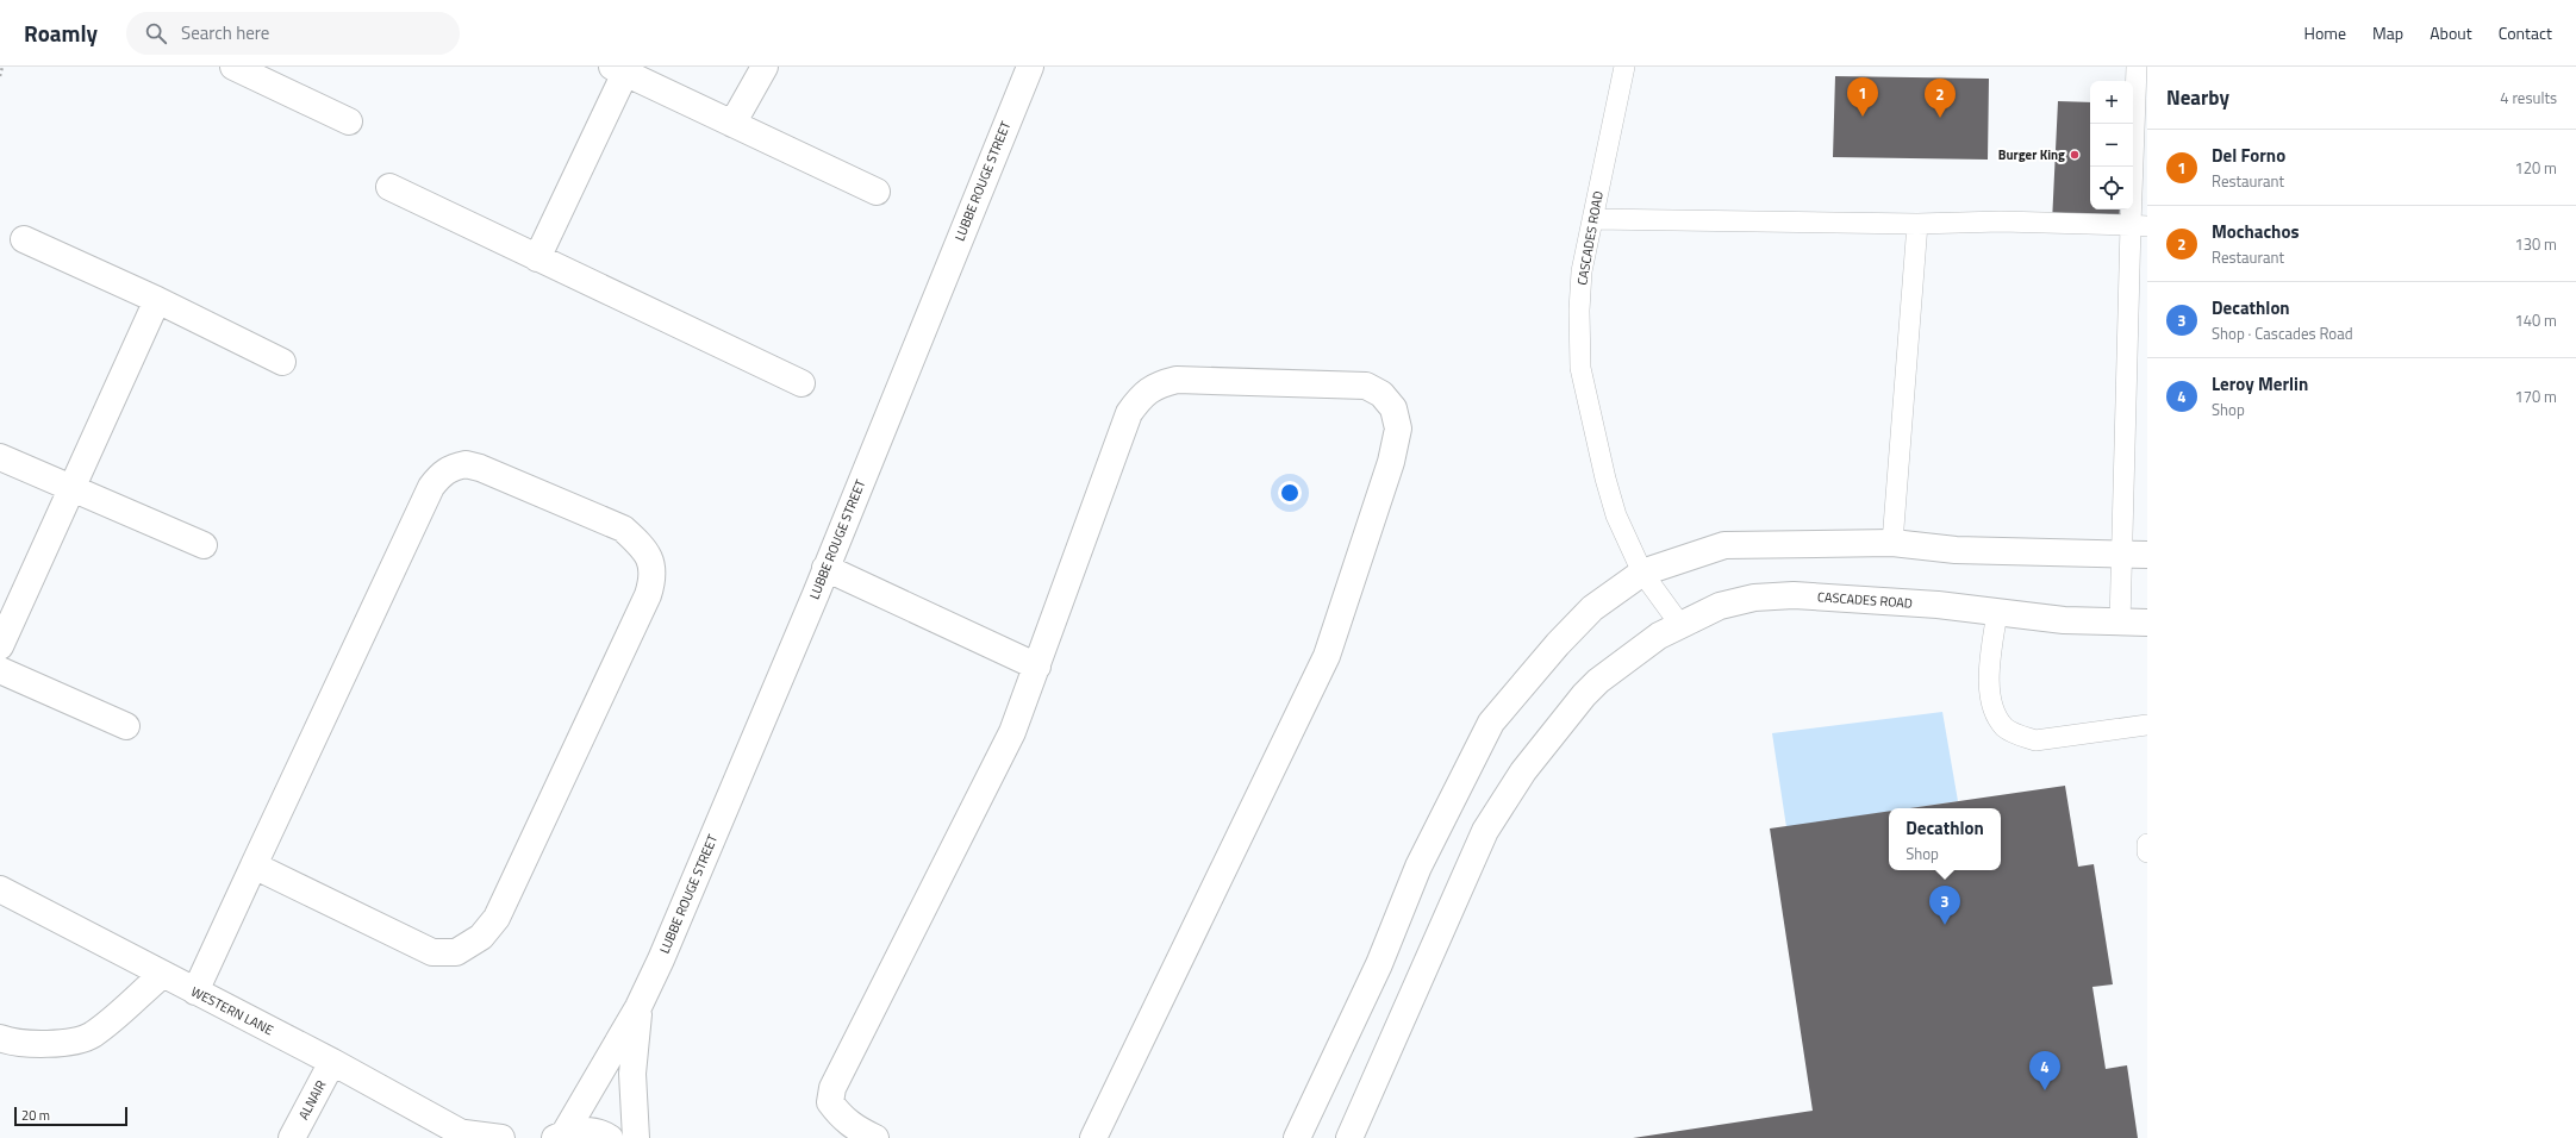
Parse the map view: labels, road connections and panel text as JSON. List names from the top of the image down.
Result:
{
  "streets": {
    "street": [
      "LUBBE ROUGE STREET",
      "CASCADES ROAD",
      "WESTERN LANE",
      "ALNAIR"
    ]
  },
  "crossings": [
    ["WESTERN LANE", "ALNAIR"]
  ],
  "places": ["Burger King"],
  "scale_bar": "20 m",
  "page": {
    "header": "Roamly",
    "search": "Search here",
    "nav": [
      "Home",
      "Map",
      "About",
      "Contact"
    ],
    "heading": ["Nearby", "4 results"],
    "pins": [
      "1",
      "2",
      "3",
      "4"
    ],
    "map_buttons": ["+", "−"],
    "list": [
      {
        "mark": "1",
        "name": "Del Forno",
        "note": "Restaurant",
        "value": "120 m"
      },
      {
        "mark": "2",
        "name": "Mochachos",
        "note": "Restaurant",
        "value": "130 m"
      },
      {
        "mark": "3",
        "name": "Decathlon",
        "note": "Shop · Cascades Road",
        "value": "140 m"
      },
      {
        "mark": "4",
        "name": "Leroy Merlin",
        "note": "Shop",
        "value": "170 m"
      }
    ],
    "popup": ["Decathlon", "Shop"],
    "scale": "20 m"
  }
}
